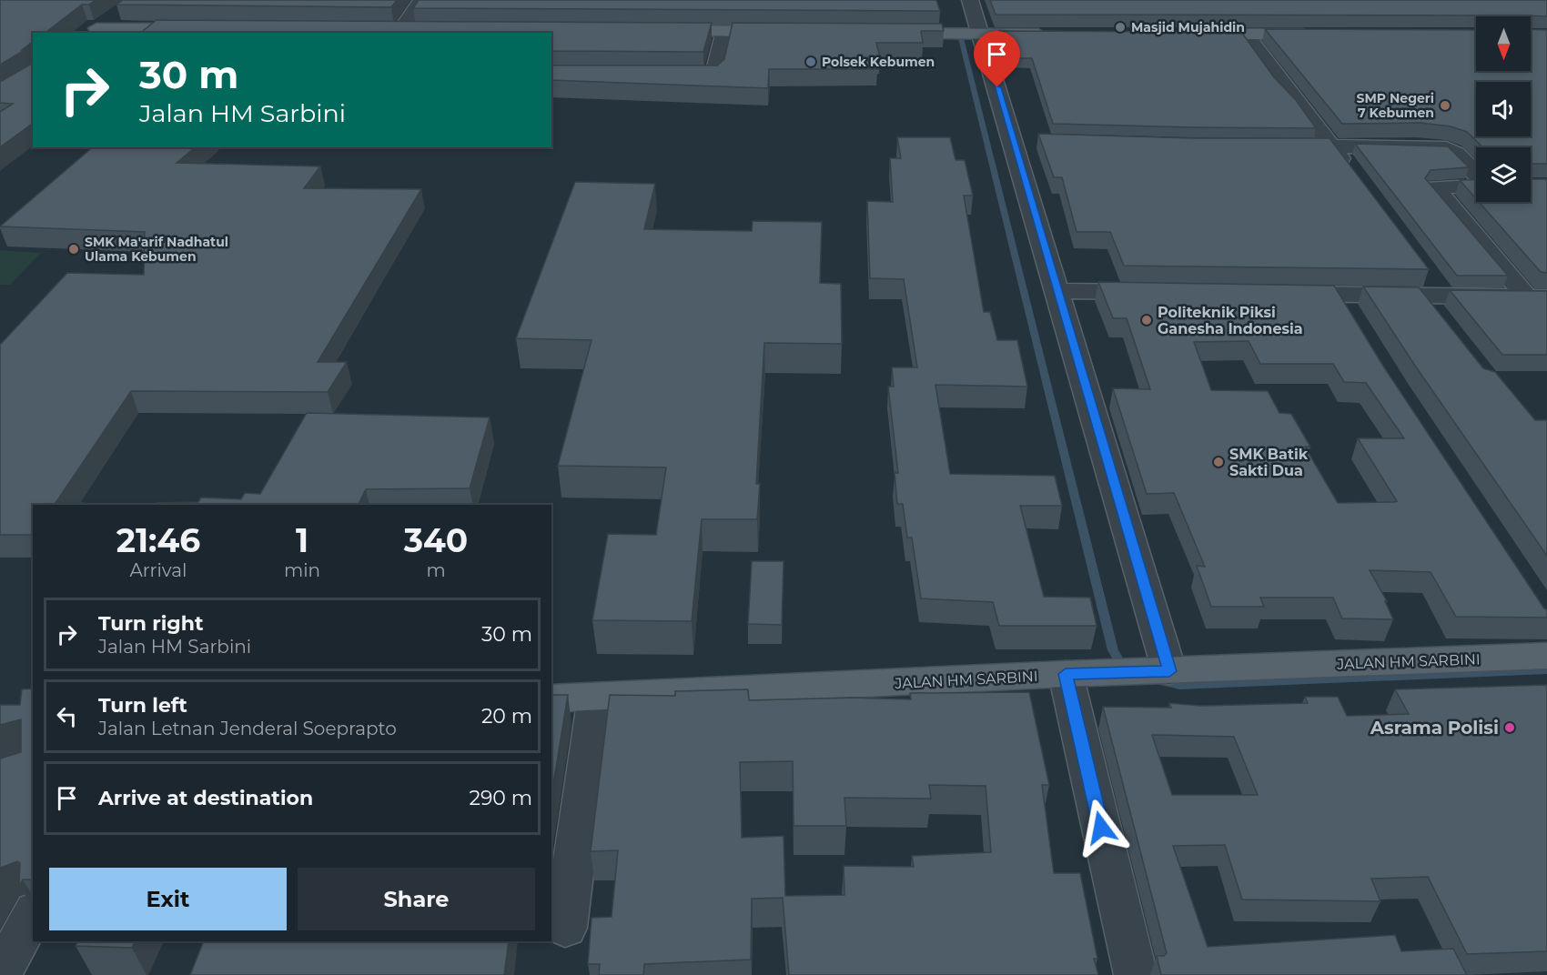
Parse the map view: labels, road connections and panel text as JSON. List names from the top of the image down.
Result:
{
  "streets": {
    "main road": ["JALAN HM SARBINI"]
  },
  "places": [
    "Masjid Mujahidin",
    "Polsek Kebumen",
    "SMP Negeri 7 Kebumen",
    "SMK Ma'arif Nadhatul Ulama Kebumen",
    "Politeknik Piksi Ganesha Indonesia",
    "SMK Batik Sakti Dua",
    "Asrama Polisi"
  ],
  "north": "bottom",
  "page": {
    "turn": ["30 m", "Jalan HM Sarbini"],
    "eta": [
      "21:46",
      "Arrival",
      "1",
      "min",
      "340",
      "m"
    ],
    "list": [
      {
        "name": "Turn right",
        "note": "Jalan HM Sarbini",
        "value": "30 m"
      },
      {
        "name": "Turn left",
        "note": "Jalan Letnan Jenderal Soeprapto",
        "value": "20 m"
      },
      {
        "name": "Arrive at destination",
        "value": "290 m"
      }
    ],
    "buttons": ["Exit", "Share"]
  }
}
